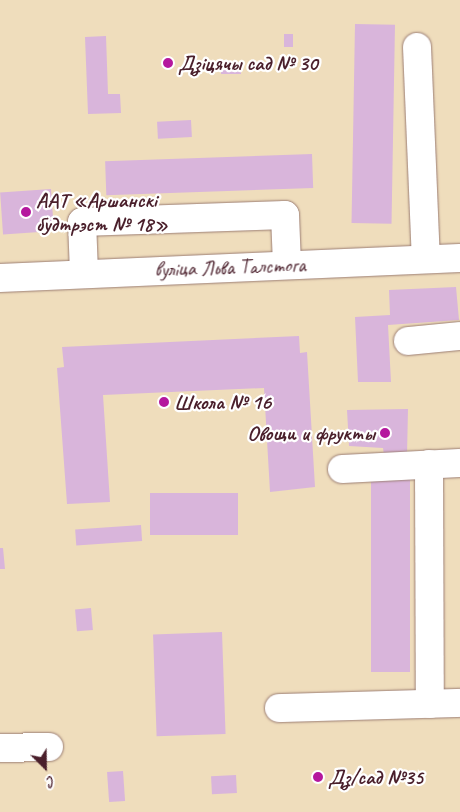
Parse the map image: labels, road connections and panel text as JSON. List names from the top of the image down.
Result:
{
  "streets": {
    "street": ["вуліца Льва Талстога"]
  },
  "places": [
    "Дзіцячы сад № 30",
    "ААТ «Аршанскі будтрэст № 18»",
    "Школа № 16",
    "Овощи и фрукты",
    "Дз/сад №35"
  ],
  "north": "bottom right"
}
